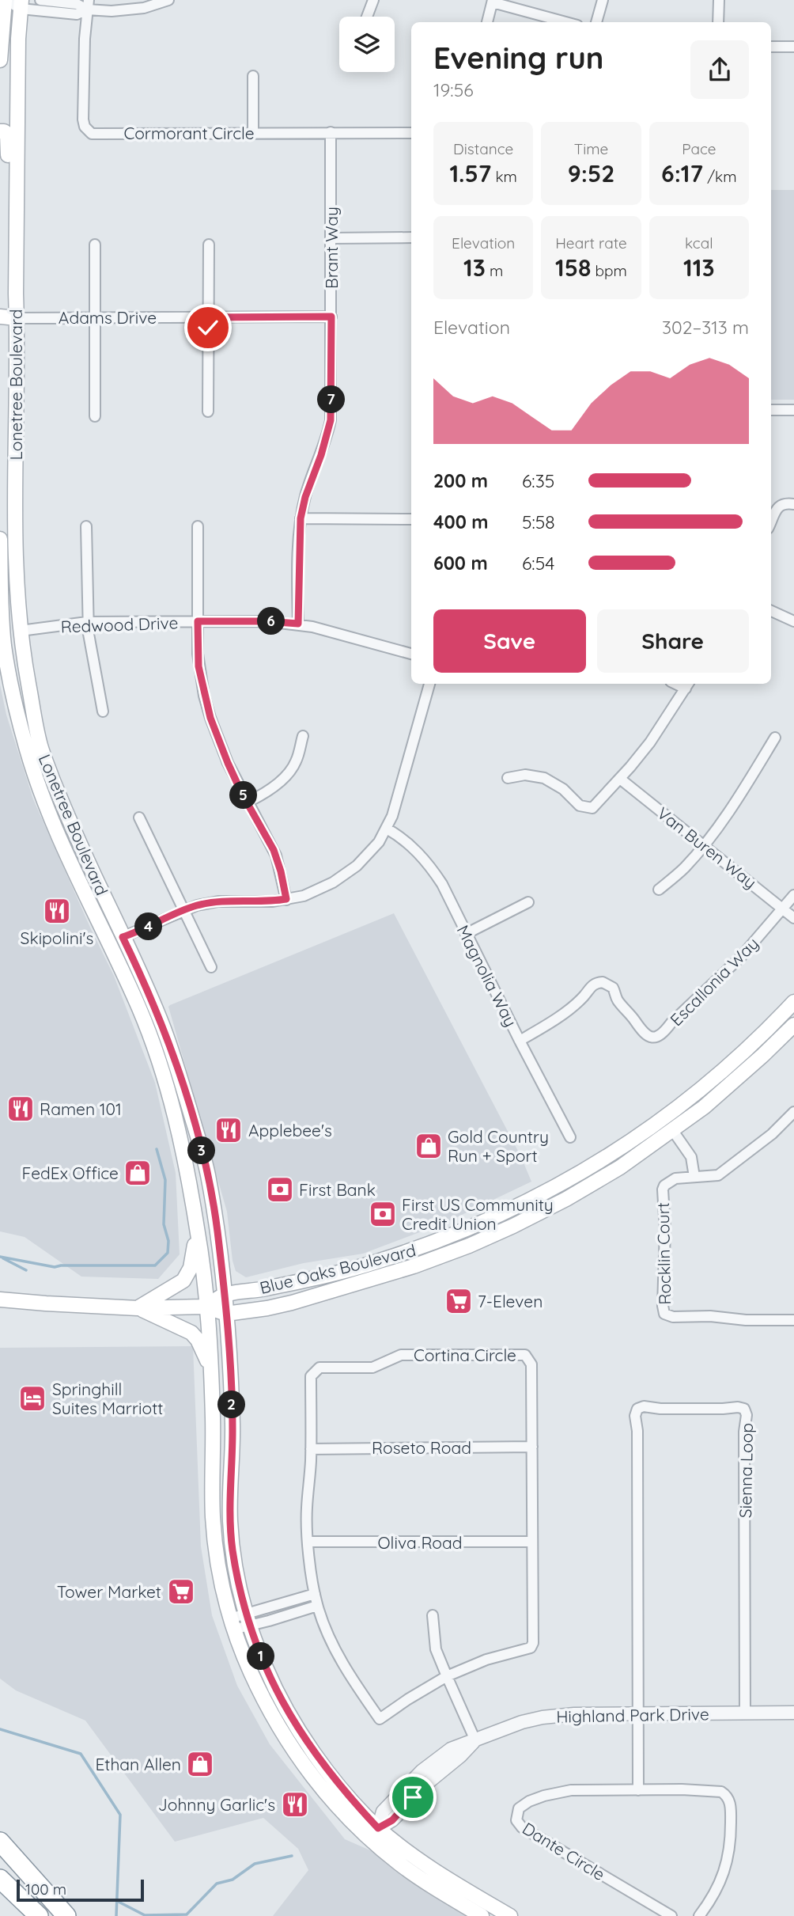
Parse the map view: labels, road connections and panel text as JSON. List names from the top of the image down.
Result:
{
  "streets": {
    "main road": ["Lonetree Boulevard", "Blue Oaks Boulevard"],
    "street": [
      "Cormorant Circle",
      "Brant Way",
      "Adams Drive",
      "Redwood Drive",
      "Van Buren Way",
      "Magnolia Way",
      "Escallonia Way",
      "Rocklin Court",
      "Cortina Circle",
      "Roseto Road",
      "Sienna Loop",
      "Oliva Road",
      "Highland Park Drive",
      "Dante Circle"
    ]
  },
  "crossings": [
    ["Cormorant Circle", "Brant Way"],
    ["Brant Way", "Adams Drive"],
    ["Brant Way", "Redwood Drive"],
    ["Adams Drive", "Lonetree Boulevard"],
    ["Lonetree Boulevard", "Redwood Drive"],
    ["Lonetree Boulevard", "Blue Oaks Boulevard"],
    ["Lonetree Boulevard", "Highland Park Drive"],
    ["Van Buren Way", "Escallonia Way"],
    ["Magnolia Way", "Escallonia Way"],
    ["Cortina Circle", "Roseto Road"],
    ["Cortina Circle", "Oliva Road"],
    ["Sienna Loop", "Highland Park Drive"]
  ],
  "places": {
    "restaurant": [
      "Skipolini's",
      "Ramen 101",
      "Applebee's",
      "Johnny Garlic's"
    ],
    "shop": ["Gold Country Run + Sport", "FedEx Office", "Ethan Allen"],
    "bank": ["First Bank", "First US Community Credit Union"],
    "supermarket": ["7-Eleven", "Tower Market"],
    "hotel": ["Springhill Suites Marriott"]
  },
  "scale_bar": "100 m",
  "page": {
    "heading": ["Evening run", "19:56"],
    "stats": [
      ["Distance", "1.57 km"],
      ["Time", "9:52"],
      ["Pace", "6:17 /km"],
      ["Elevation", "13 m"],
      ["Heart rate", "158 bpm"],
      ["kcal", "113"]
    ],
    "chart": ["Elevation", "302–313 m"],
    "pins": [
      "7",
      "6",
      "5",
      "4",
      "3",
      "2",
      "1"
    ],
    "list": [
      {
        "name": "200 m",
        "note": "6:35"
      },
      {
        "name": "400 m",
        "note": "5:58"
      },
      {
        "name": "600 m",
        "note": "6:54"
      }
    ],
    "buttons": ["Save", "Share"],
    "scale": "100 m"
  }
}
